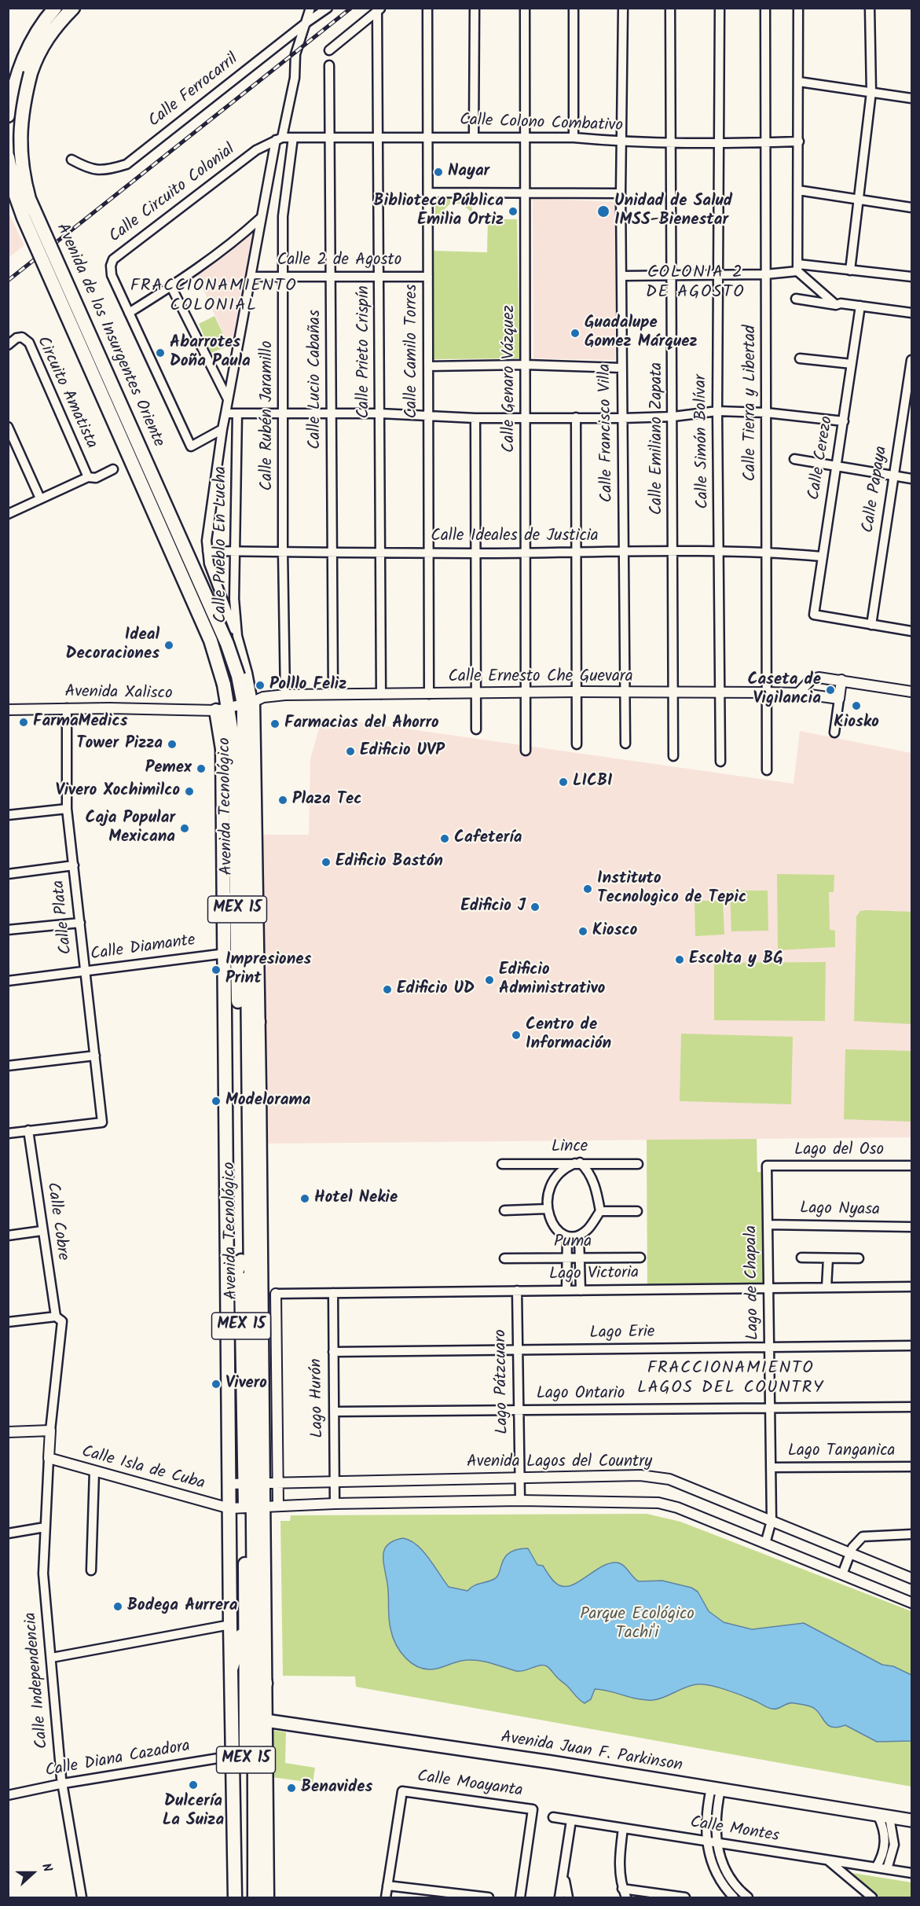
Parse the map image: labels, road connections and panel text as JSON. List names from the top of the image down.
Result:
{
  "streets": {
    "main road": [
      "Avenida de los Insurgentes Oriente",
      "Avenida Tecnológico",
      "MEX 15",
      "Avenida Juan F. Parkinson"
    ],
    "street": [
      "Calle Ferrocarril",
      "Calle Colono Combativo",
      "Calle Circuito Colonial",
      "Calle 2 de Agosto",
      "Calle Camilo Torres",
      "Calle Prieto Crispín",
      "Calle Genaro Vázquez",
      "Calle Lucio Cabañas",
      "Circuito Amatista",
      "Calle Tierra y Libertad",
      "Calle Rubén Jaramillo",
      "Calle Francisco Villa",
      "Calle Emiliano Zapata",
      "Calle Simón Bolívar",
      "Calle Cerezo",
      "Calle Papaya",
      "Calle Ideales de Justicia",
      "Calle Pueblo En Lucha",
      "Calle Ernesto Che Guevara",
      "Avenida Xalisco",
      "Calle Plata",
      "Calle Diamante",
      "Lince",
      "Lago del Oso",
      "Lago Nyasa",
      "Calle Cobre",
      "Puma",
      "Lago Victoria",
      "Lago de Chapala",
      "Lago Erie",
      "Lago Pátzcuaro",
      "Lago Ontario",
      "Lago Hurón",
      "Lago Tanganica",
      "Avenida Lagos del Country",
      "Calle Isla de Cuba",
      "Calle Independencia",
      "Calle Diana Cazadora",
      "Calle Moayanta",
      "Calle Montes"
    ]
  },
  "crossings": [
    ["Calle Colono Combativo", "Calle Circuito Colonial"],
    ["Calle Colono Combativo", "Calle Camilo Torres"],
    ["Calle Colono Combativo", "Calle Prieto Crispín"],
    ["Calle Colono Combativo", "Calle Genaro Vázquez"],
    ["Calle Colono Combativo", "Calle Lucio Cabañas"],
    ["Calle Colono Combativo", "Calle Tierra y Libertad"],
    ["Calle Colono Combativo", "Calle Rubén Jaramillo"],
    ["Calle Colono Combativo", "Calle Francisco Villa"],
    ["Calle Colono Combativo", "Calle Emiliano Zapata"],
    ["Calle Colono Combativo", "Calle Simón Bolívar"],
    ["Calle 2 de Agosto", "Calle Camilo Torres"],
    ["Calle 2 de Agosto", "Calle Prieto Crispín"],
    ["Calle 2 de Agosto", "Calle Lucio Cabañas"],
    ["Calle 2 de Agosto", "Calle Rubén Jaramillo"],
    ["Avenida de los Insurgentes Oriente", "Avenida Tecnológico"],
    ["Calle Camilo Torres", "Calle Ideales de Justicia"],
    ["Calle Camilo Torres", "Calle Ernesto Che Guevara"],
    ["Calle Prieto Crispín", "Calle Ideales de Justicia"],
    ["Calle Prieto Crispín", "Calle Ernesto Che Guevara"],
    ["Calle Genaro Vázquez", "Calle Ideales de Justicia"],
    ["Calle Genaro Vázquez", "Calle Ernesto Che Guevara"],
    ["Calle Lucio Cabañas", "Calle Ideales de Justicia"],
    ["Calle Lucio Cabañas", "Calle Ernesto Che Guevara"],
    ["Calle Tierra y Libertad", "Calle Ideales de Justicia"],
    ["Calle Tierra y Libertad", "Calle Ernesto Che Guevara"],
    ["Calle Rubén Jaramillo", "Calle Ideales de Justicia"],
    ["Calle Rubén Jaramillo", "Calle Ernesto Che Guevara"],
    ["Calle Francisco Villa", "Calle Ideales de Justicia"],
    ["Calle Francisco Villa", "Calle Ernesto Che Guevara"],
    ["Calle Emiliano Zapata", "Calle Ideales de Justicia"],
    ["Calle Emiliano Zapata", "Calle Ernesto Che Guevara"],
    ["Calle Simón Bolívar", "Calle Ideales de Justicia"],
    ["Calle Simón Bolívar", "Calle Ernesto Che Guevara"],
    ["Calle Cerezo", "Calle Papaya"],
    ["Calle Cerezo", "Calle Ideales de Justicia"],
    ["Calle Ideales de Justicia", "Calle Pueblo En Lucha"],
    ["Calle Pueblo En Lucha", "Calle Ernesto Che Guevara"],
    ["Calle Pueblo En Lucha", "Avenida Xalisco"],
    ["Calle Pueblo En Lucha", "Avenida Tecnológico"],
    ["Calle Ernesto Che Guevara", "Avenida Xalisco"],
    ["Calle Ernesto Che Guevara", "Avenida Tecnológico"],
    ["Avenida Xalisco", "Avenida Tecnológico"],
    ["Avenida Xalisco", "Calle Plata"],
    ["Avenida Tecnológico", "Calle Diamante"],
    ["Avenida Tecnológico", "Avenida Lagos del Country"],
    ["Avenida Tecnológico", "Calle Isla de Cuba"],
    ["Avenida Tecnológico", "Avenida Juan F. Parkinson"],
    ["Avenida Tecnológico", "Calle Diana Cazadora"],
    ["Calle Plata", "Calle Diamante"],
    ["Calle Plata", "Calle Cobre"],
    ["Lago del Oso", "Lago de Chapala"],
    ["Lago Nyasa", "Lago de Chapala"],
    ["Lago Victoria", "Lago de Chapala"],
    ["Lago Victoria", "Lago Pátzcuaro"],
    ["Lago Victoria", "Lago Hurón"],
    ["Lago de Chapala", "Lago Erie"],
    ["Lago de Chapala", "Lago Ontario"],
    ["Lago de Chapala", "Lago Tanganica"],
    ["Lago de Chapala", "Avenida Lagos del Country"],
    ["Lago Erie", "Lago Pátzcuaro"],
    ["Lago Erie", "Lago Hurón"],
    ["Lago Pátzcuaro", "Lago Ontario"],
    ["Lago Pátzcuaro", "Avenida Lagos del Country"],
    ["Lago Ontario", "Lago Hurón"],
    ["Lago Hurón", "Avenida Lagos del Country"],
    ["Calle Isla de Cuba", "Calle Independencia"],
    ["Calle Independencia", "Calle Diana Cazadora"]
  ],
  "districts": ["COLONIA 2 DE AGOSTO", "FRACCIONAMIENTO COLONIAL", "FRACCIONAMIENTO LAGOS DEL COUNTRY"],
  "parks": ["Parque Ecológico Tachi'i"],
  "places": [
    "Nayar",
    "Biblioteca Pública Emilia Ortiz",
    "Unidad de Salud IMSS-Bienestar",
    "Guadalupe Gomez Márquez",
    "Abarrotes Doña Paula",
    "Ideal Decoraciones",
    "Polllo Feliz",
    "Caseta de Vigilancia",
    "Kiosko",
    "FarmaMedics",
    "Farmacias del Ahorro",
    "Tower Pizza",
    "Edificio UVP",
    "Pemex",
    "LICBI",
    "Vivero Xochimilco",
    "Plaza Tec",
    "Caja Popular Mexicana",
    "Cafetería",
    "Edificio Bastón",
    "Instituto Tecnologico de Tepic",
    "Edificio J",
    "Kiosco",
    "Escolta y BG",
    "Impresiones Print",
    "Edificio Administrativo",
    "Edificio UD",
    "Centro de Información",
    "Modelorama",
    "Hotel Nekie",
    "Vivero",
    "Bodega Aurrera",
    "Dulcería La Suiza",
    "Benavides"
  ],
  "north": "right"
}
